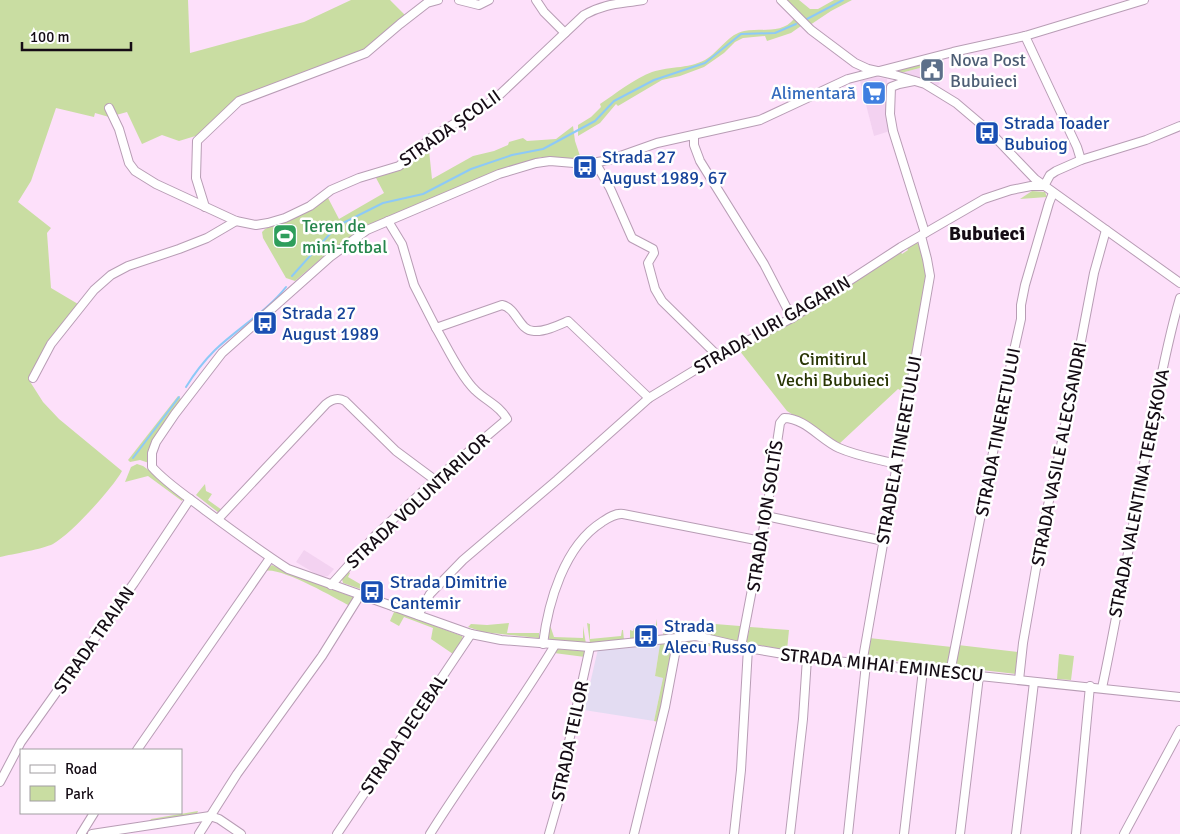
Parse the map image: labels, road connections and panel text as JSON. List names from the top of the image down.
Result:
{
  "streets": {
    "street": [
      "STRADA ȘCOLII",
      "STRADA IURI GAGARIN",
      "STRADA TINERETULUI",
      "STRADELA TINERETULUI",
      "STRADA VASILE ALECSANDRI",
      "STRADA VALENTINA TEREȘKOVA",
      "STRADA VOLUNTARILOR",
      "STRADA ION SOLTÎS",
      "STRADA TRAIAN",
      "STRADA MIHAI EMINESCU",
      "STRADA DECEBAL",
      "STRADA TEILOR"
    ]
  },
  "crossings": [
    ["STRADA IURI GAGARIN", "STRADELA TINERETULUI"],
    ["STRADA IURI GAGARIN", "STRADA MIHAI EMINESCU"],
    ["STRADA TINERETULUI", "STRADA MIHAI EMINESCU"],
    ["STRADELA TINERETULUI", "STRADA ION SOLTÎS"],
    ["STRADELA TINERETULUI", "STRADA MIHAI EMINESCU"],
    ["STRADA VASILE ALECSANDRI", "STRADA MIHAI EMINESCU"],
    ["STRADA VALENTINA TEREȘKOVA", "STRADA MIHAI EMINESCU"],
    ["STRADA VOLUNTARILOR", "STRADA MIHAI EMINESCU"],
    ["STRADA ION SOLTÎS", "STRADA MIHAI EMINESCU"],
    ["STRADA TRAIAN", "STRADA MIHAI EMINESCU"],
    ["STRADA MIHAI EMINESCU", "STRADA DECEBAL"],
    ["STRADA MIHAI EMINESCU", "STRADA TEILOR"]
  ],
  "districts": ["Bubuieci"],
  "parks": ["Cimitirul Vechi Bubuieci"],
  "places": {
    "public building": ["Nova Post Bubuieci"],
    "supermarket": ["Alimentară"],
    "bus stop": [
      "Strada Toader Bubuiog",
      "Strada 27 August 1989, 67",
      "Strada 27 August 1989",
      "Strada Dimitrie Cantemir",
      "Strada Alecu Russo"
    ],
    "sports": ["Teren de mini-fotbal"]
  },
  "legend": ["Road", "Park"],
  "scale_bar": "100 m"
}
